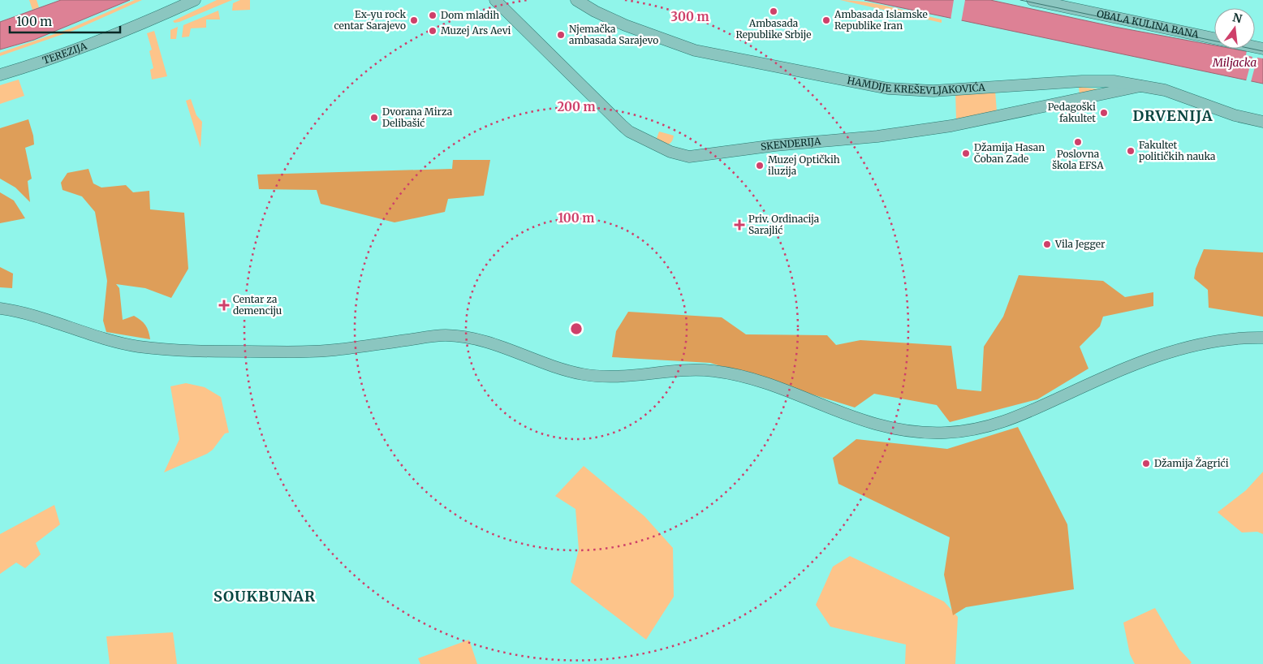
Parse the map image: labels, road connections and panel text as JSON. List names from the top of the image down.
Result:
{
  "streets": {
    "main road": [
      "OBALA KULINA BANA",
      "TEREZIJA",
      "HAMDIJE KREŠEVLJAKOVIĆA",
      "SKENDERIJA"
    ]
  },
  "crossings": [
    ["HAMDIJE KREŠEVLJAKOVIĆA", "SKENDERIJA"]
  ],
  "districts": ["DRVENIJA", "SOUKBUNAR"],
  "water": ["Miljacka"],
  "places": {
    "other": [
      "Ambasada Republike Srbije",
      "Dom mladih",
      "Ex-yu rock centar Sarajevo",
      "Ambasada Islamske Republike Iran",
      "Muzej Ars Aevi",
      "Njemačka ambasada Sarajevo",
      "Pedagoški fakultet",
      "Dvorana Mirza Delibašić",
      "Poslovna škola EFSA",
      "Fakultet političkih nauka",
      "Džamija Hasan Čoban Zade",
      "Muzej Optičkih iluzija",
      "Vila Jegger",
      "Džamija Žagrići"
    ],
    "health": ["Priv. Ordinacija Sarajlić", "Centar za demenciju"]
  },
  "scale_bar": "100 m",
  "north": "top",
  "rings": ["300 m", "200 m", "100 m"]
}
